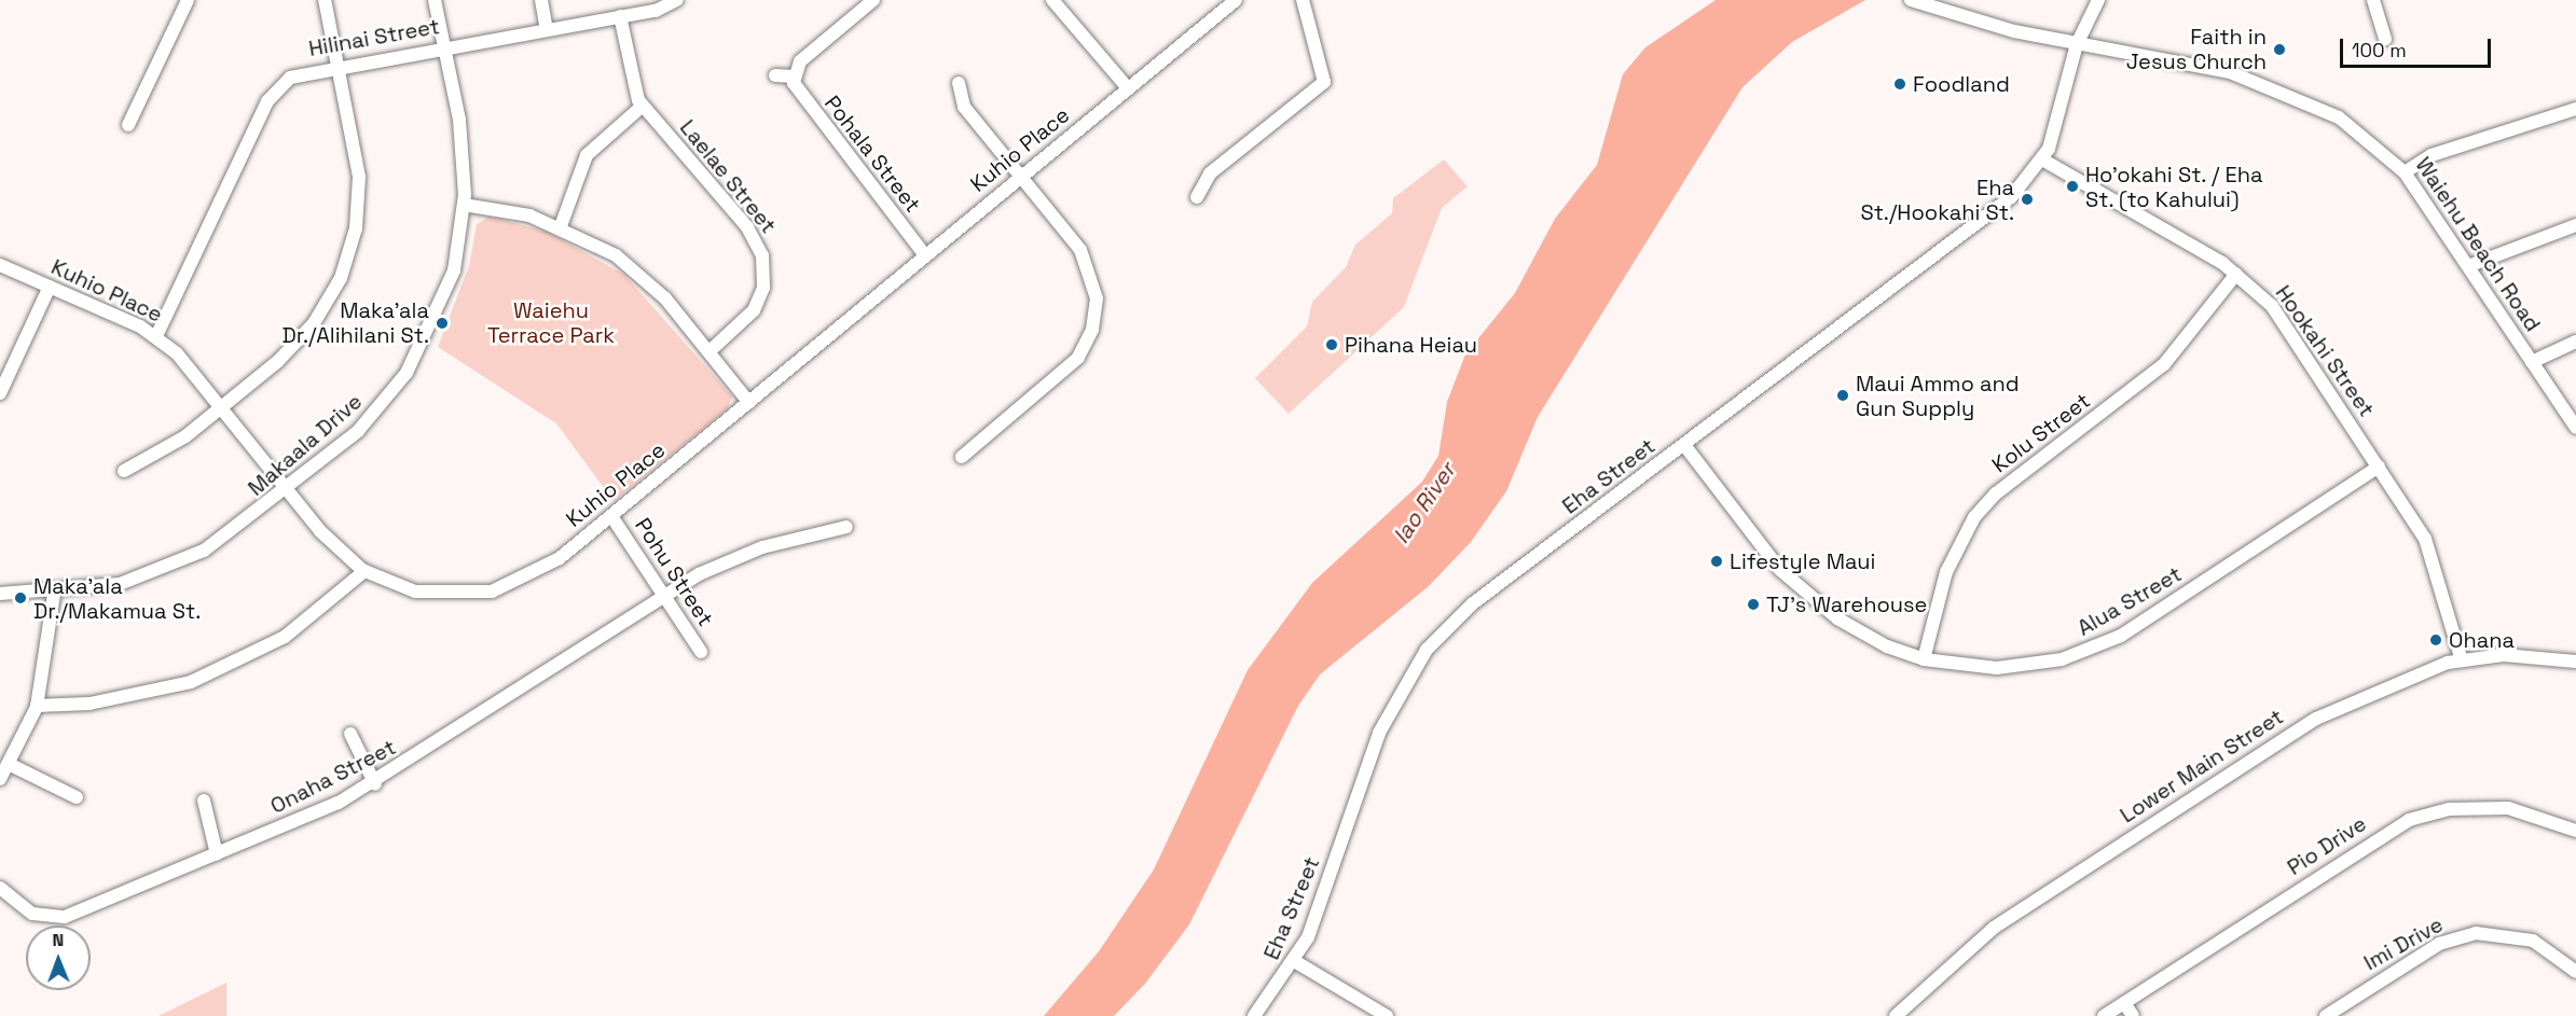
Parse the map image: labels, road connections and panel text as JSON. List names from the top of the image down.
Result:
{
  "streets": {
    "street": [
      "Hilinai Street",
      "Kuhio Place",
      "Pohala Street",
      "Laelae Street",
      "Waiehu Beach Road",
      "Hookahi Street",
      "Kolu Street",
      "Makaala Drive",
      "Eha Street",
      "Pohu Street",
      "Alua Street",
      "Lower Main Street",
      "Onaha Street",
      "Pio Drive",
      "Imi Drive"
    ]
  },
  "crossings": [
    ["Hilinai Street", "Kuhio Place"],
    ["Hilinai Street", "Laelae Street"],
    ["Hilinai Street", "Makaala Drive"],
    ["Kuhio Place", "Pohala Street"],
    ["Kuhio Place", "Makaala Drive"],
    ["Kuhio Place", "Pohu Street"],
    ["Waiehu Beach Road", "Eha Street"],
    ["Hookahi Street", "Kolu Street"],
    ["Hookahi Street", "Eha Street"],
    ["Hookahi Street", "Alua Street"],
    ["Hookahi Street", "Lower Main Street"],
    ["Kolu Street", "Alua Street"],
    ["Eha Street", "Alua Street"],
    ["Pohu Street", "Onaha Street"]
  ],
  "water": ["Iao River"],
  "parks": ["Waiehu Terrace Park"],
  "places": [
    "Faith in Jesus Church",
    "Foodland",
    "Ho'okahi St. / Eha St. (to Kahului)",
    "Eha St./Hookahi St.",
    "Maka'ala Dr./Alihilani St.",
    "Pihana Heiau",
    "Maui Ammo and Gun Supply",
    "Lifestyle Maui",
    "Maka'ala Dr./Makamua St.",
    "TJ’s Warehouse",
    "Ohana"
  ],
  "scale_bar": "100 m",
  "north": "top"
}
